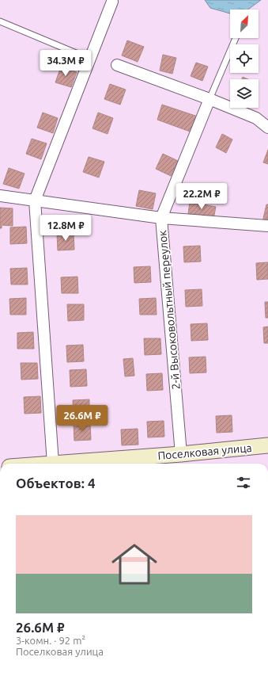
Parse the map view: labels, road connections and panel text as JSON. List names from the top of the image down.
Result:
{
  "streets": {
    "street": ["2-й Высоковольтный переулок", "Поселковая улица"]
  },
  "crossings": [
    ["2-й Высоковольтный переулок", "Поселковая улица"]
  ],
  "north": "top right",
  "page": {
    "price": [
      "34.3M ₽",
      "22.2M ₽",
      "12.8M ₽",
      "26.6M ₽"
    ],
    "heading": "Объектов: 4",
    "list": [
      {
        "name": "26.6M ₽",
        "note": "3-комн. · 92 m² · Поселковая улица"
      }
    ]
  }
}
